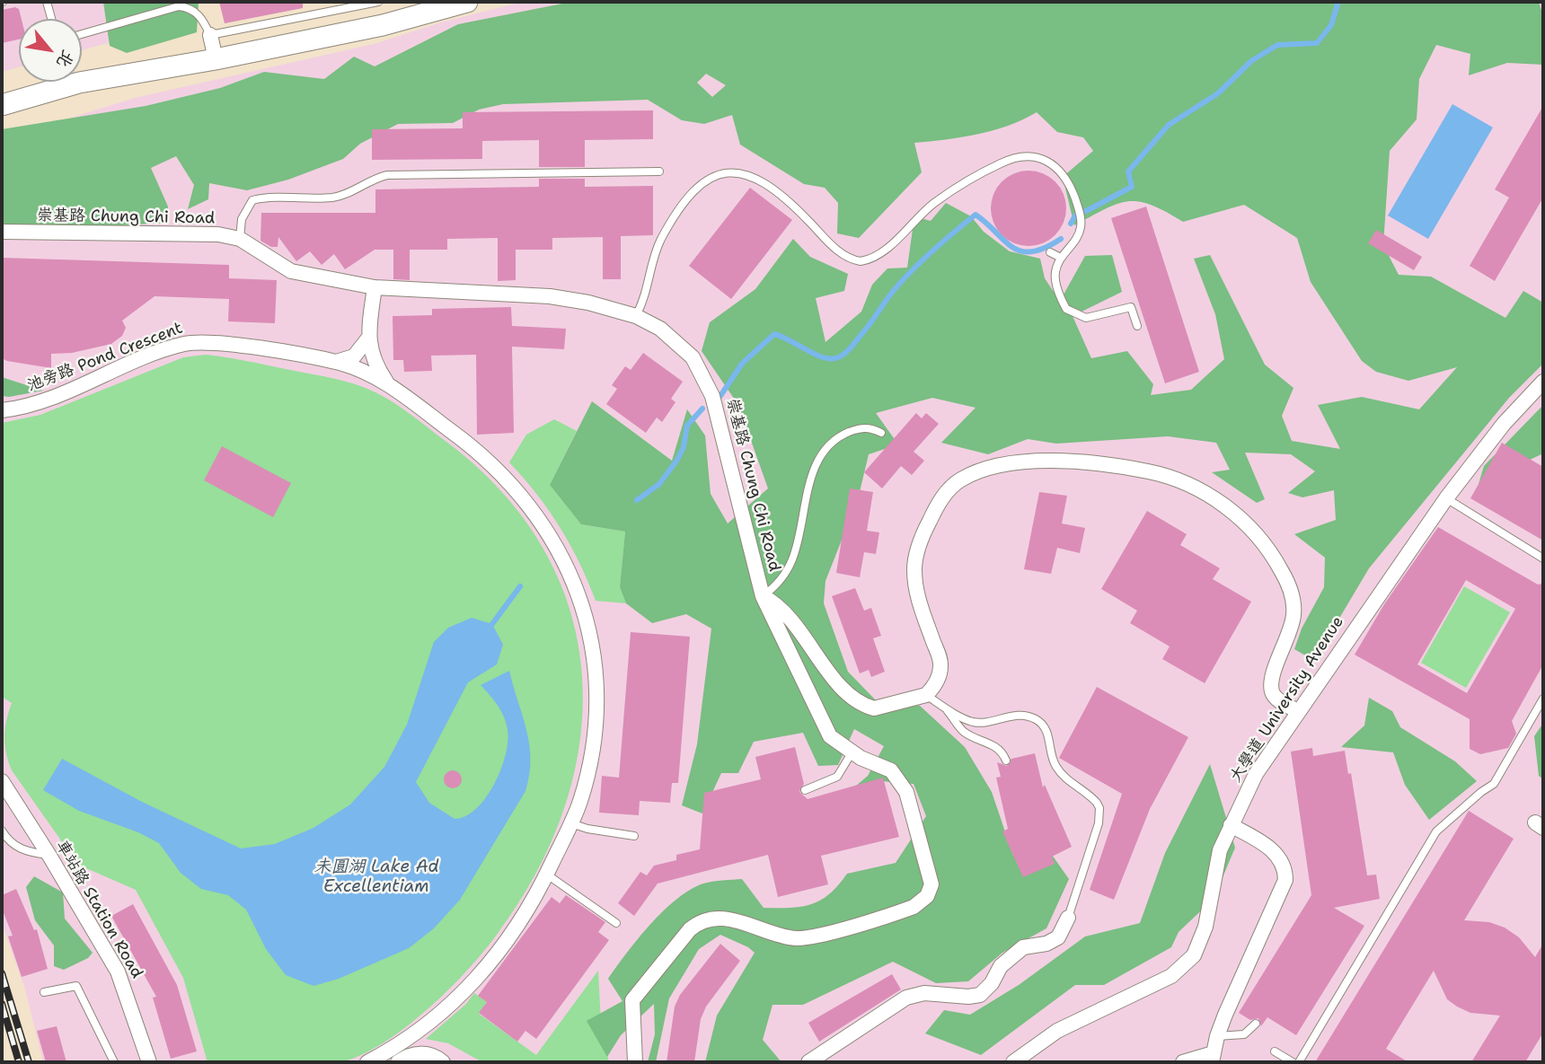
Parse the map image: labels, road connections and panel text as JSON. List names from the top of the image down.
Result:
{
  "streets": {
    "street": [
      "崇基路 Chung Chi Road",
      "池旁路 Pond Crescent",
      "大學道 University Avenue",
      "車站路 Station Road"
    ]
  },
  "water": ["未圓湖 Lake Ad Excellentiam"],
  "north": "bottom right"
}
